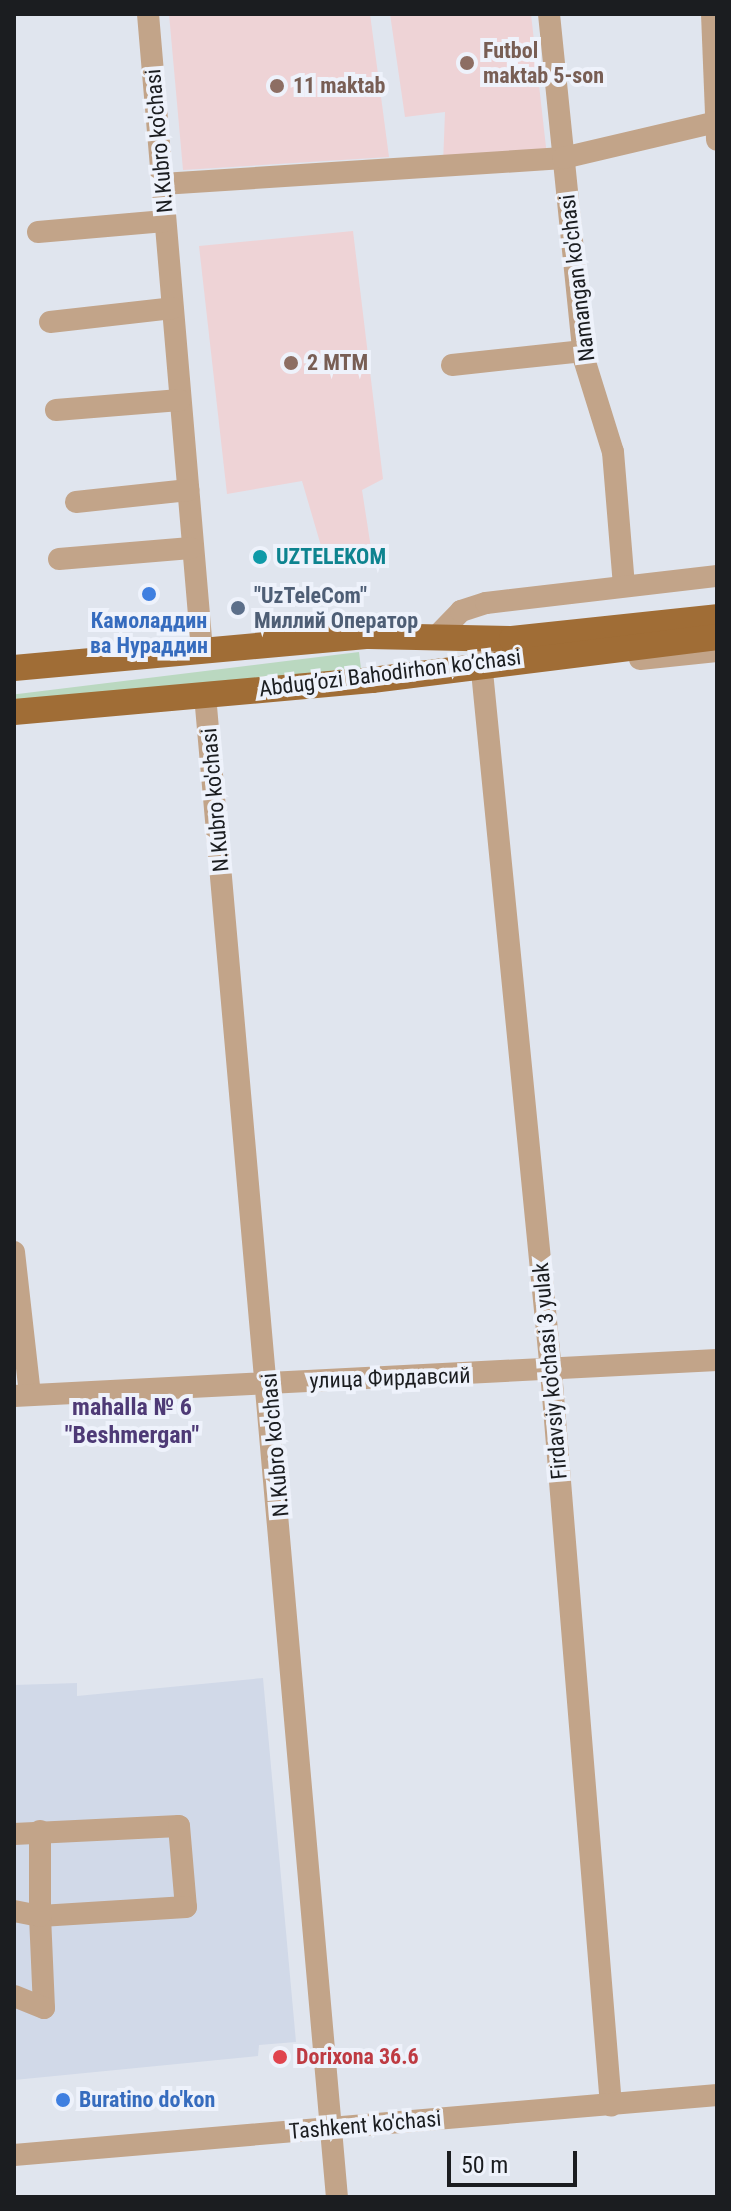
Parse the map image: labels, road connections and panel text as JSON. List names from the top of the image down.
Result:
{
  "streets": {
    "main road": ["Abdug’ozi Bahodirhon ko’chasi"],
    "street": [
      "N.Kubro ko'chasi",
      "Namangan ko'chasi",
      "Firdavsiy ko'chasi 3 yulak",
      "улица Фирдавсий",
      "Tashkent ko'chasi"
    ]
  },
  "crossings": [
    ["N.Kubro ko'chasi", "Abdug’ozi Bahodirhon ko’chasi"],
    ["N.Kubro ko'chasi", "улица Фирдавсий"],
    ["N.Kubro ko'chasi", "Tashkent ko'chasi"],
    ["Abdug’ozi Bahodirhon ko’chasi", "Firdavsiy ko'chasi 3 yulak"],
    ["Firdavsiy ko'chasi 3 yulak", "улица Фирдавсий"],
    ["Firdavsiy ko'chasi 3 yulak", "Tashkent ko'chasi"]
  ],
  "districts": ["mahalla № 6 \"Beshmergan\""],
  "places": [
    "Futbol maktab 5-son",
    "11 maktab",
    "2 MTM",
    "UZTELEKOM",
    "Камоладдин ва Нураддин",
    "\"UzTeleCom\" Миллий Оператор",
    "Dorixona 36.6",
    "Buratino do'kon"
  ],
  "scale_bar": "50 m"
}
